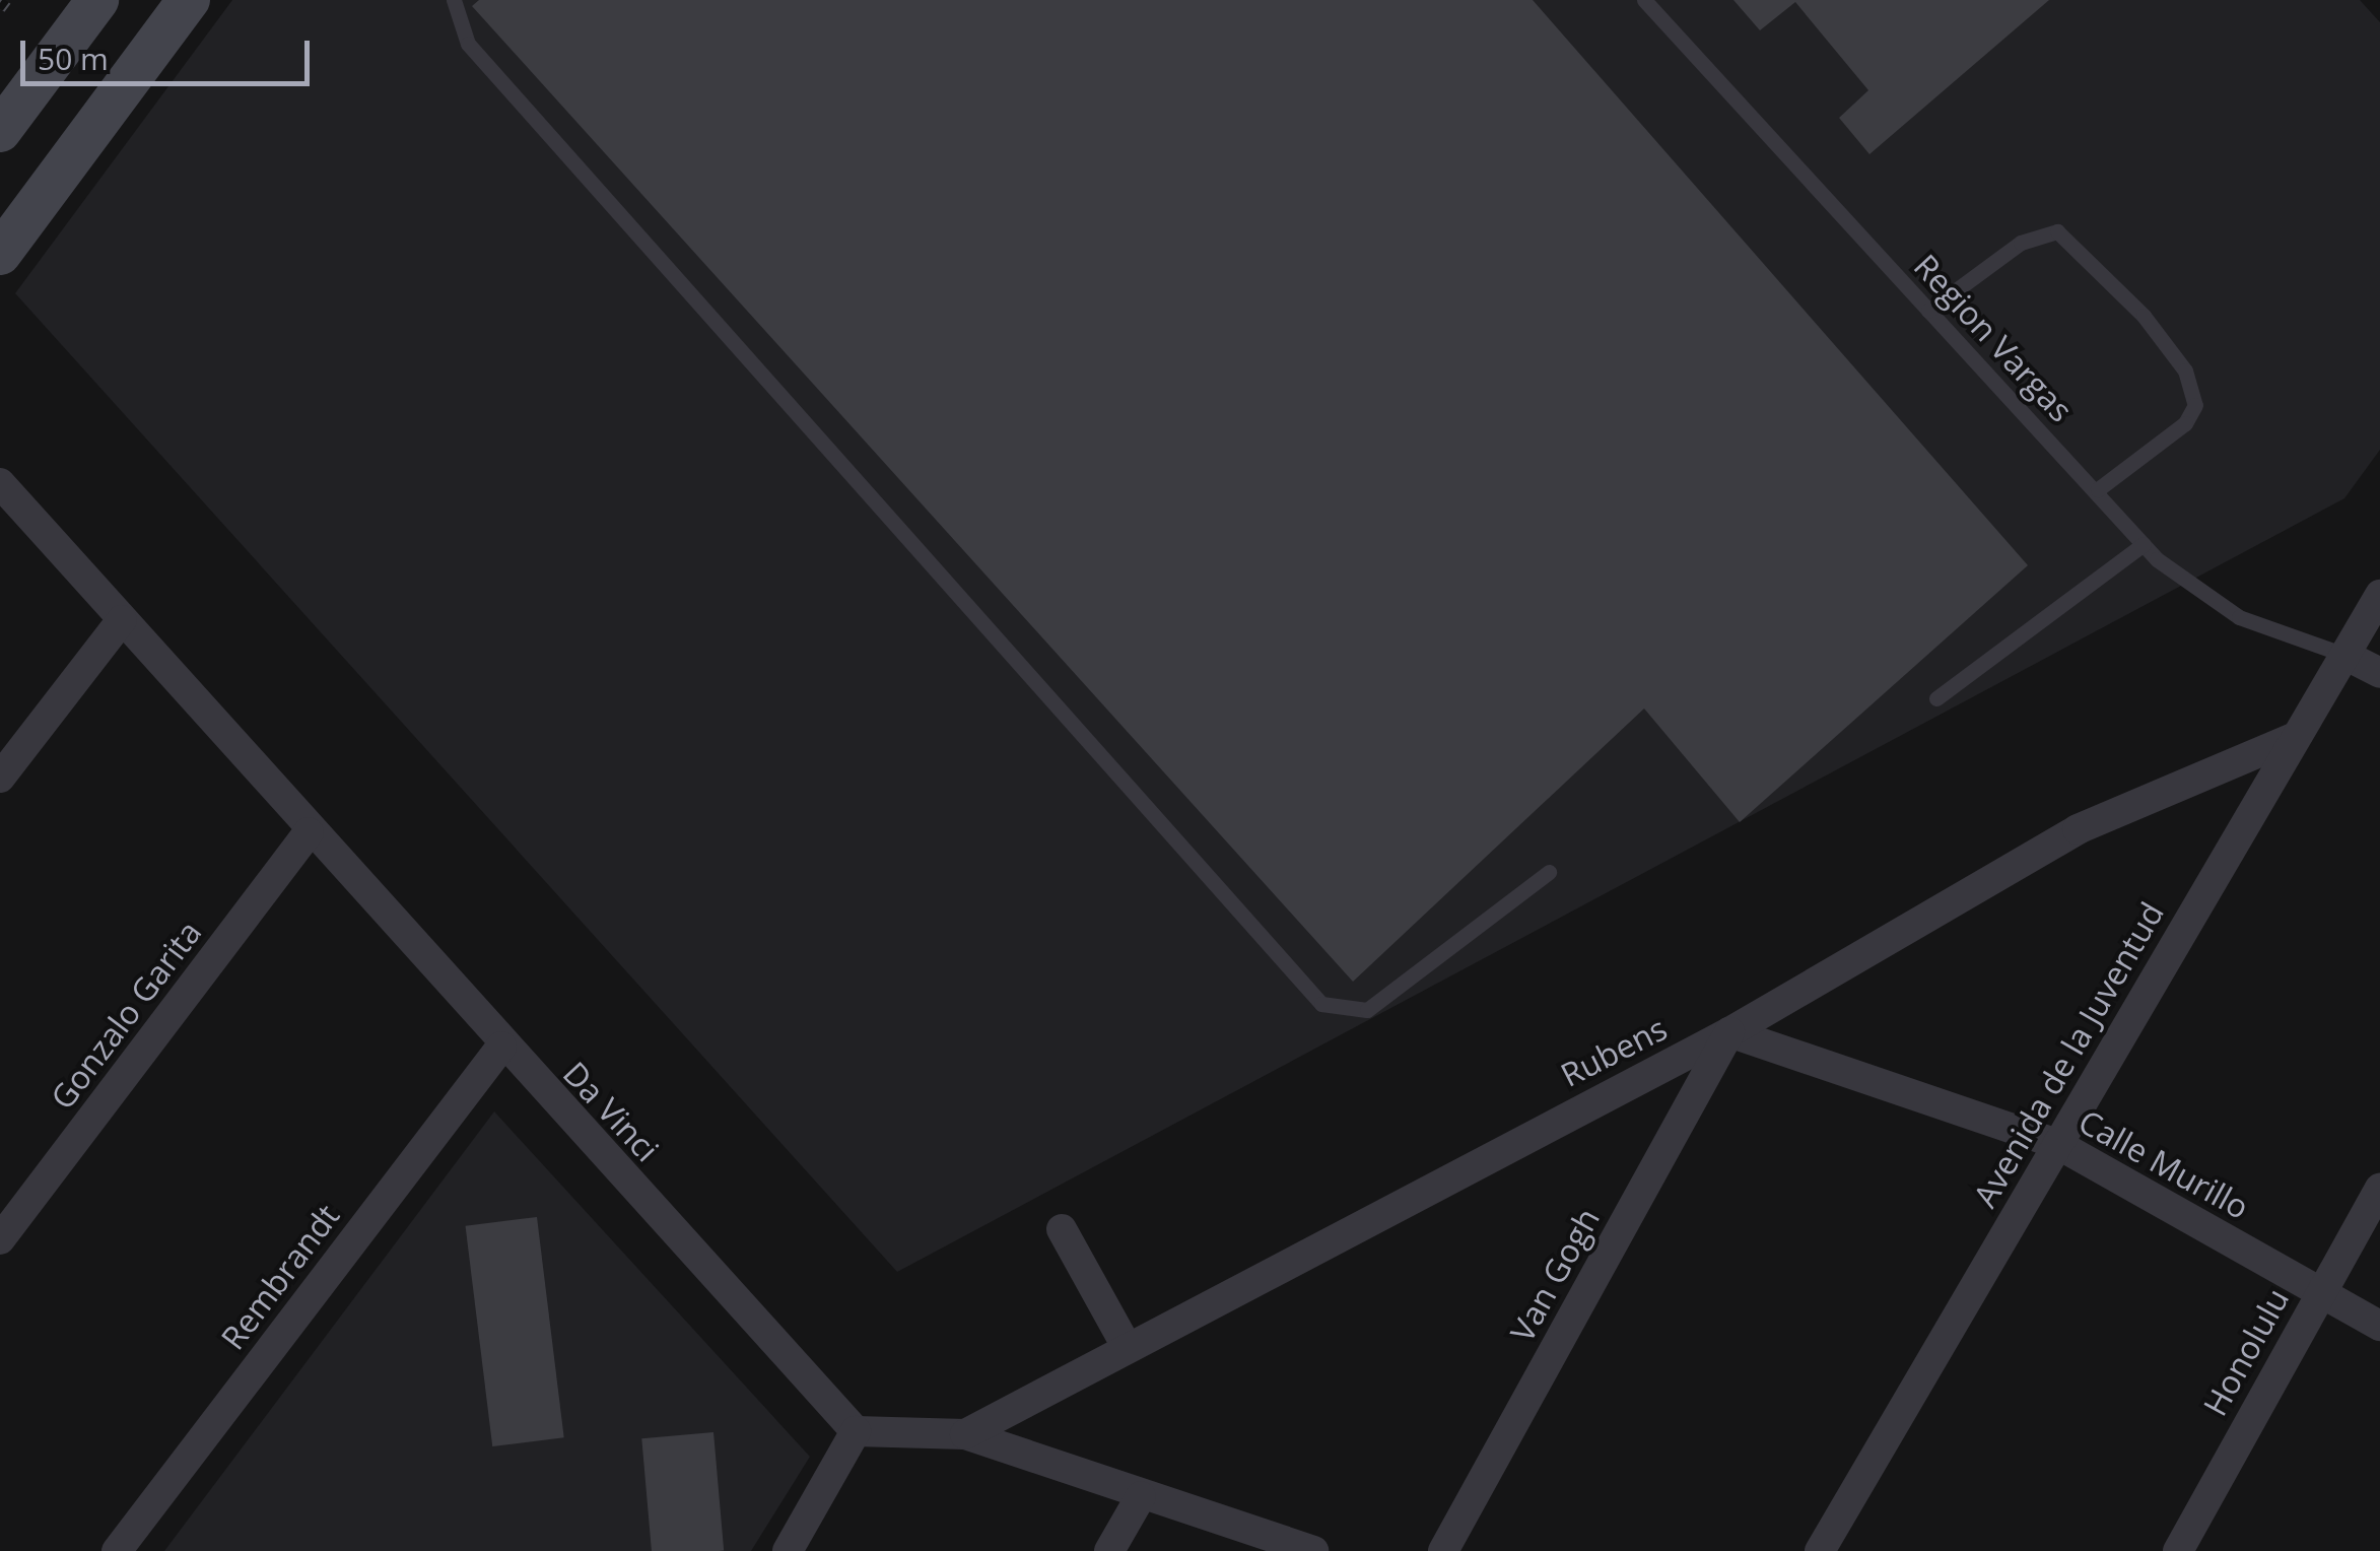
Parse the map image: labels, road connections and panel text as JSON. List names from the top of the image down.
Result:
{
  "streets": {
    "street": [
      "Gonzalo Garita",
      "Rubens",
      "Avenida de la Juventud",
      "Da Vinci",
      "Calle Murillo",
      "Van Gogh",
      "Rembrandt",
      "Honolulu"
    ],
    "lane": ["Region Vargas"]
  },
  "crossings": [
    ["Region Vargas", "Avenida de la Juventud"],
    ["Gonzalo Garita", "Da Vinci"],
    ["Rubens", "Avenida de la Juventud"],
    ["Rubens", "Calle Murillo"],
    ["Rubens", "Van Gogh"],
    ["Avenida de la Juventud", "Calle Murillo"],
    ["Da Vinci", "Rembrandt"],
    ["Calle Murillo", "Van Gogh"],
    ["Calle Murillo", "Honolulu"]
  ],
  "scale_bar": "50 m"
}
